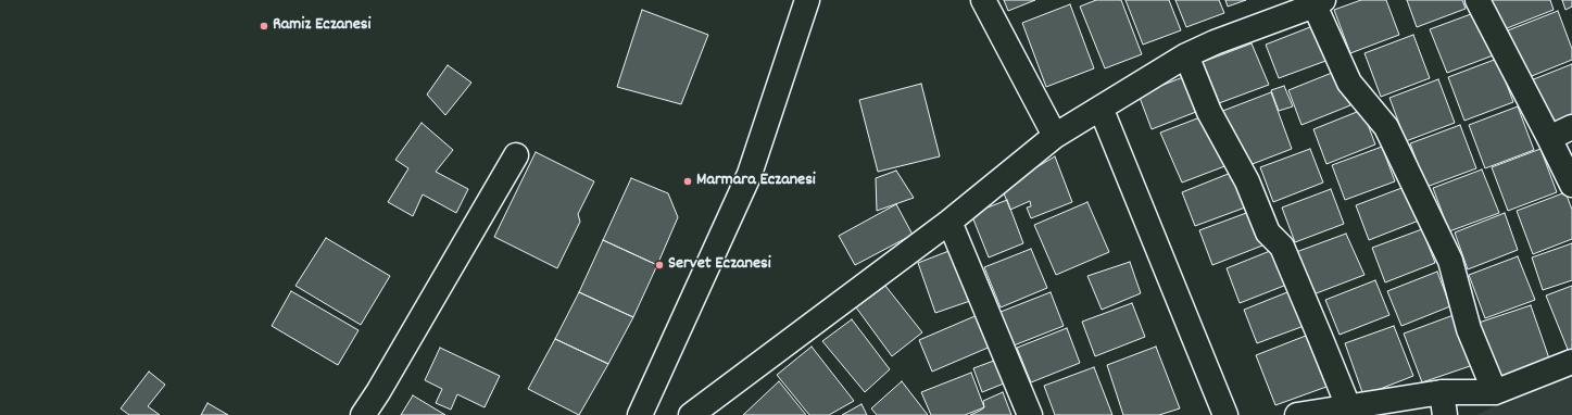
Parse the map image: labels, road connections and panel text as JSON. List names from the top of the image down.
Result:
{
  "places": ["Ramiz Eczanesi", "Marmara Eczanesi", "Servet Eczanesi"]
}
